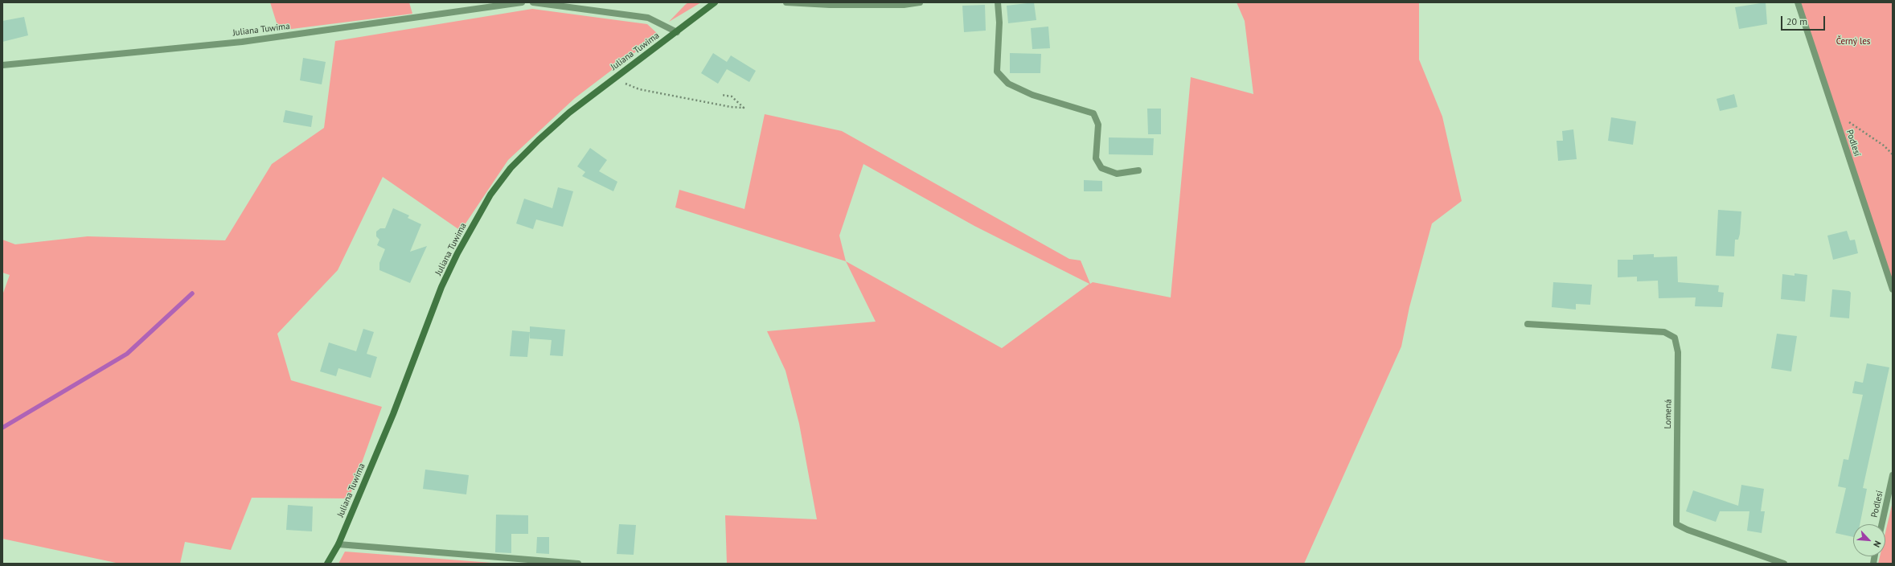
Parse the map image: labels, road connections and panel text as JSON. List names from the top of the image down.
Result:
{
  "streets": {
    "street": ["Juliana Tuwima", "Podlesí", "Lomená"]
  },
  "parks": ["Černý les"],
  "scale_bar": "20 m",
  "north": "bottom right"
}
